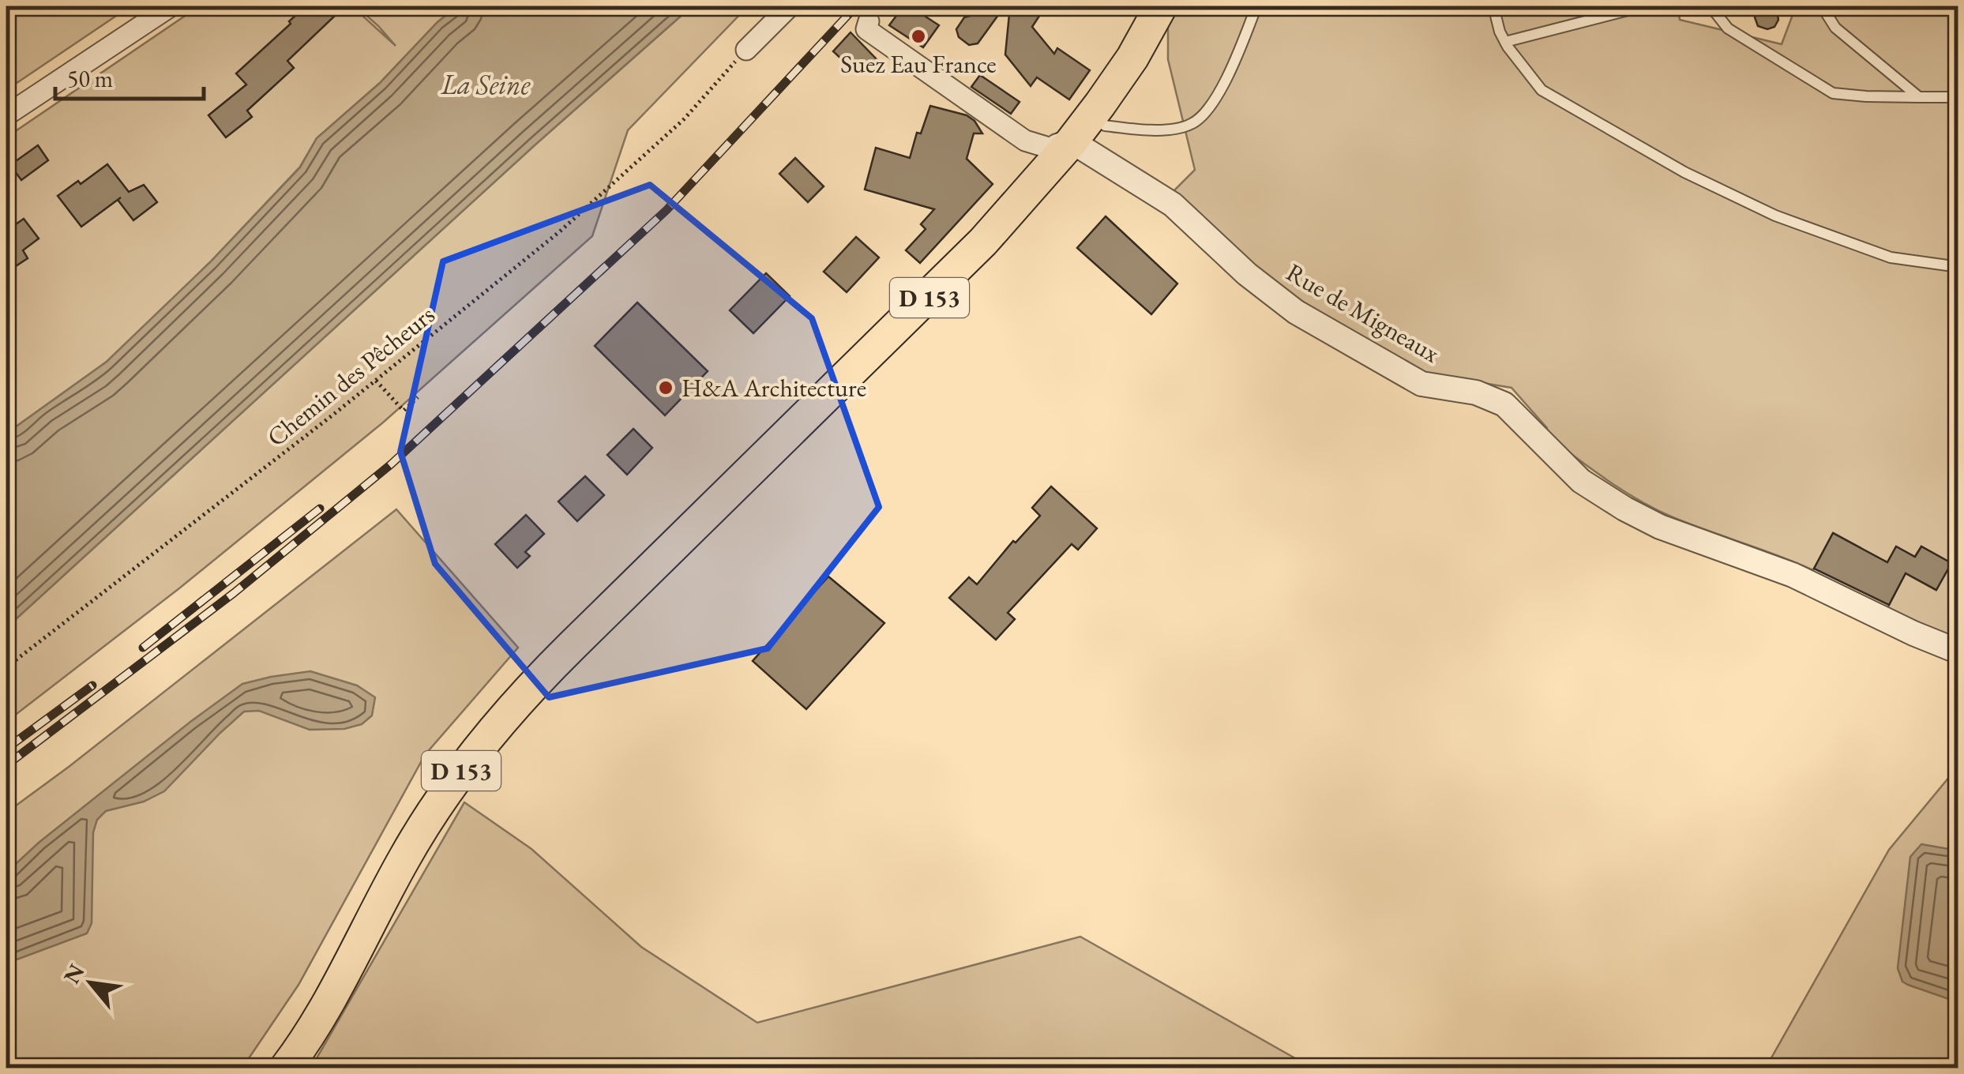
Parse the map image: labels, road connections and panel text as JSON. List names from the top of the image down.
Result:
{
  "streets": {
    "main road": ["D 153"],
    "street": ["Rue de Migneaux"],
    "path": ["Chemin des Pêcheurs"]
  },
  "crossings": [
    ["D 153", "Rue de Migneaux"]
  ],
  "water": ["La Seine"],
  "places": ["Suez Eau France", "H&A Architecture"],
  "scale_bar": "50 m",
  "north": "top left"
}
